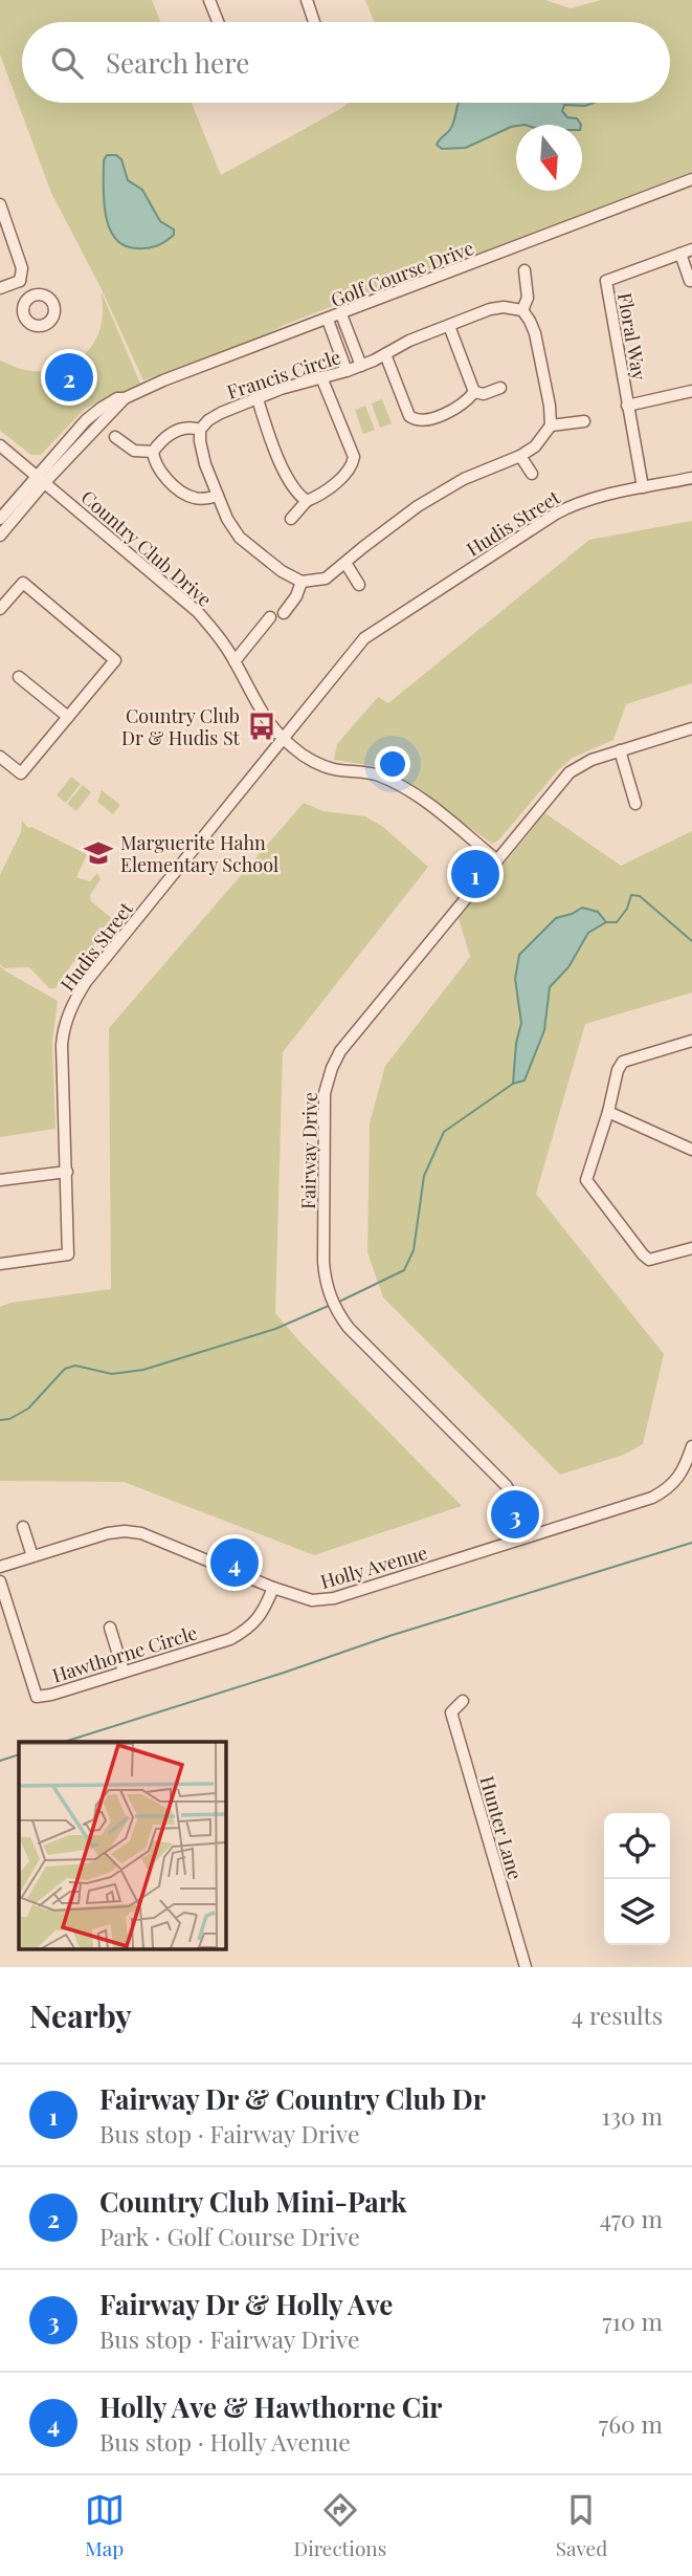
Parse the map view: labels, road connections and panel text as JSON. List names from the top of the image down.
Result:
{
  "streets": {
    "street": [
      "Golf Course Drive",
      "Floral Way",
      "Francis Circle",
      "Hudis Street",
      "Country Club Drive",
      "Fairway Drive",
      "Holly Avenue",
      "Hawthorne Circle",
      "Hunter Lane"
    ]
  },
  "crossings": [
    ["Golf Course Drive", "Country Club Drive"],
    ["Floral Way", "Hudis Street"],
    ["Hudis Street", "Country Club Drive"],
    ["Country Club Drive", "Fairway Drive"],
    ["Fairway Drive", "Holly Avenue"],
    ["Holly Avenue", "Hawthorne Circle"]
  ],
  "places": {
    "bus stop": ["Country Club Dr & Hudis St"],
    "school or university": ["Marguerite Hahn Elementary School"]
  },
  "north": "bottom",
  "page": {
    "search": "Search here",
    "pins": [
      "2",
      "1",
      "3",
      "4"
    ],
    "heading": ["Nearby", "4 results"],
    "list": [
      {
        "mark": "1",
        "name": "Fairway Dr & Country Club Dr",
        "note": "Bus stop · Fairway Drive",
        "value": "130 m"
      },
      {
        "mark": "2",
        "name": "Country Club Mini-Park",
        "note": "Park · Golf Course Drive",
        "value": "470 m"
      },
      {
        "mark": "3",
        "name": "Fairway Dr & Holly Ave",
        "note": "Bus stop · Fairway Drive",
        "value": "710 m"
      },
      {
        "mark": "4",
        "name": "Holly Ave & Hawthorne Cir",
        "note": "Bus stop · Holly Avenue",
        "value": "760 m"
      }
    ],
    "nav": ["Map", "Directions", "Saved"]
  }
}
